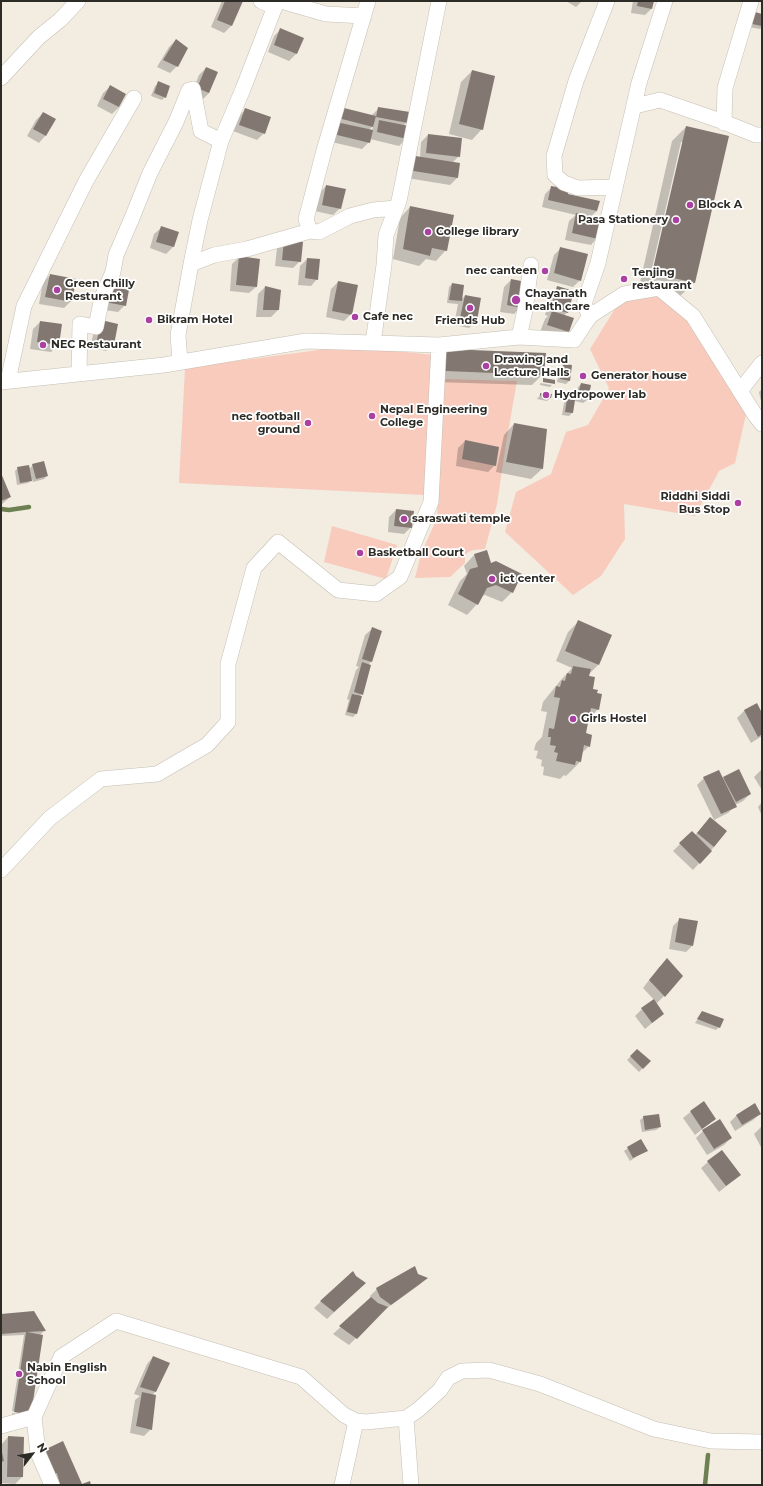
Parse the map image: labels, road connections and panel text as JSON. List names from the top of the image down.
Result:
{
  "places": [
    "Block A",
    "Pasa Stationery",
    "College library",
    "nec canteen",
    "Tenjing restaurant",
    "Green Chilly Resturant",
    "Chayanath health care",
    "Friends Hub",
    "Cafe nec",
    "Bikram Hotel",
    "NEC Restaurant",
    "Drawing and Lecture Halls",
    "Generator house",
    "Hydropower lab",
    "Nepal Engineering College",
    "nec football ground",
    "Riddhi Siddi Bus Stop",
    "saraswati temple",
    "Basketball Court",
    "ict center",
    "Girls Hostel",
    "Nabin English School"
  ],
  "north": "top right"
}
